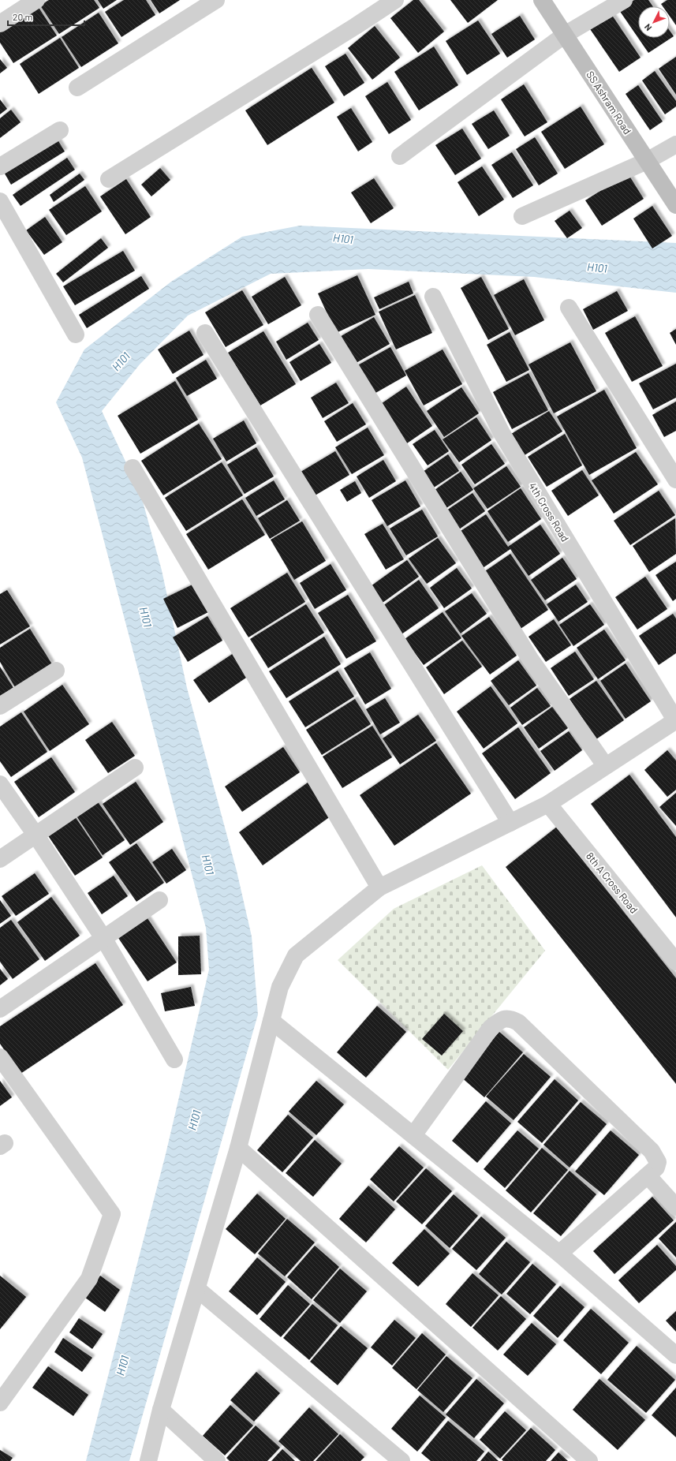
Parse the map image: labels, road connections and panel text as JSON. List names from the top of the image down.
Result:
{
  "streets": {
    "street": ["SS Ashram Road", "4th Cross Road", "8th A Cross Road"]
  },
  "water": ["H101"],
  "scale_bar": "20 m",
  "north": "bottom left"
}
